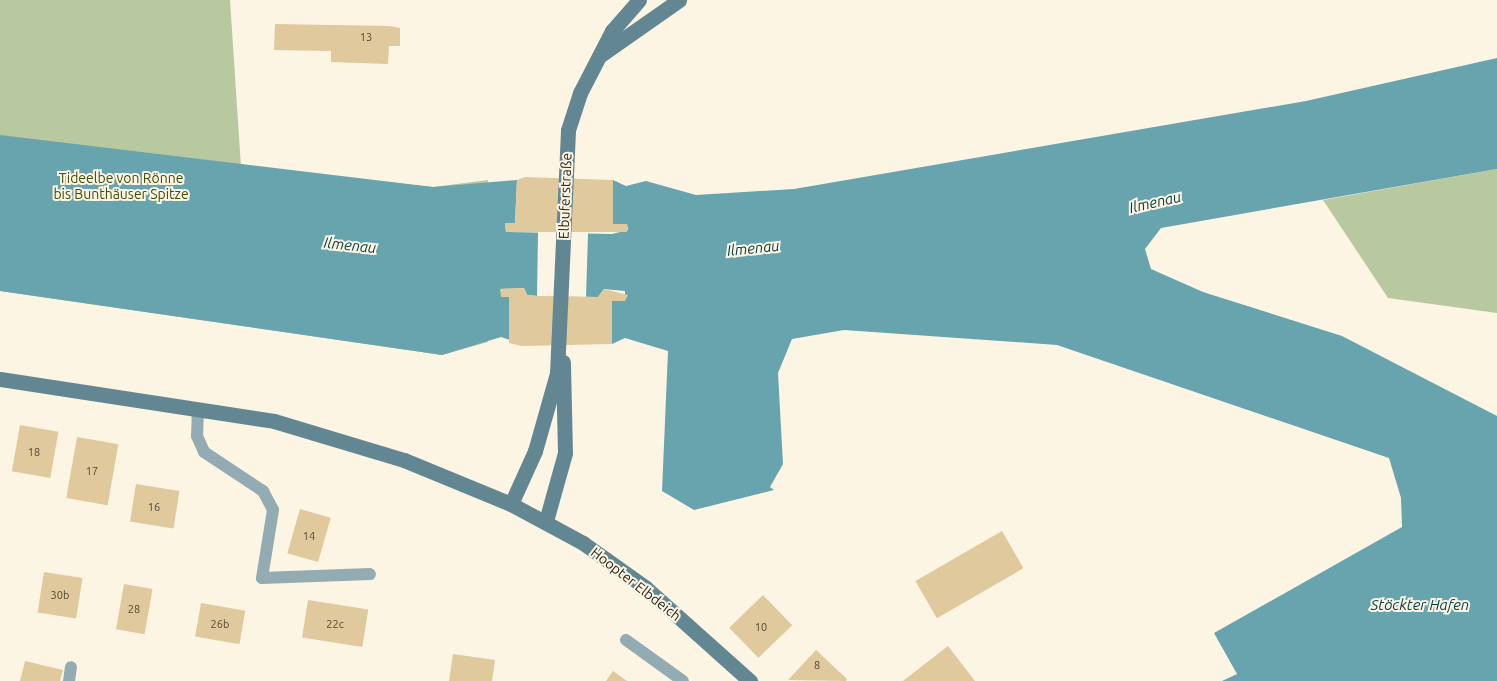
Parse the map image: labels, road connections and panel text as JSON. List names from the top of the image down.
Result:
{
  "streets": {
    "street": ["Elbuferstraße", "Hoopter Elbdeich"]
  },
  "crossings": [
    ["Elbuferstraße", "Hoopter Elbdeich"]
  ],
  "water": ["Ilmenau", "Stöckter Hafen"],
  "parks": ["Tideelbe von Rönne bis Bunthäuser Spitze"],
  "house_numbers": [
    "13",
    "18",
    "17",
    "16",
    "14",
    "30b",
    "28",
    "26b",
    "22c",
    "10",
    "8"
  ]
}
